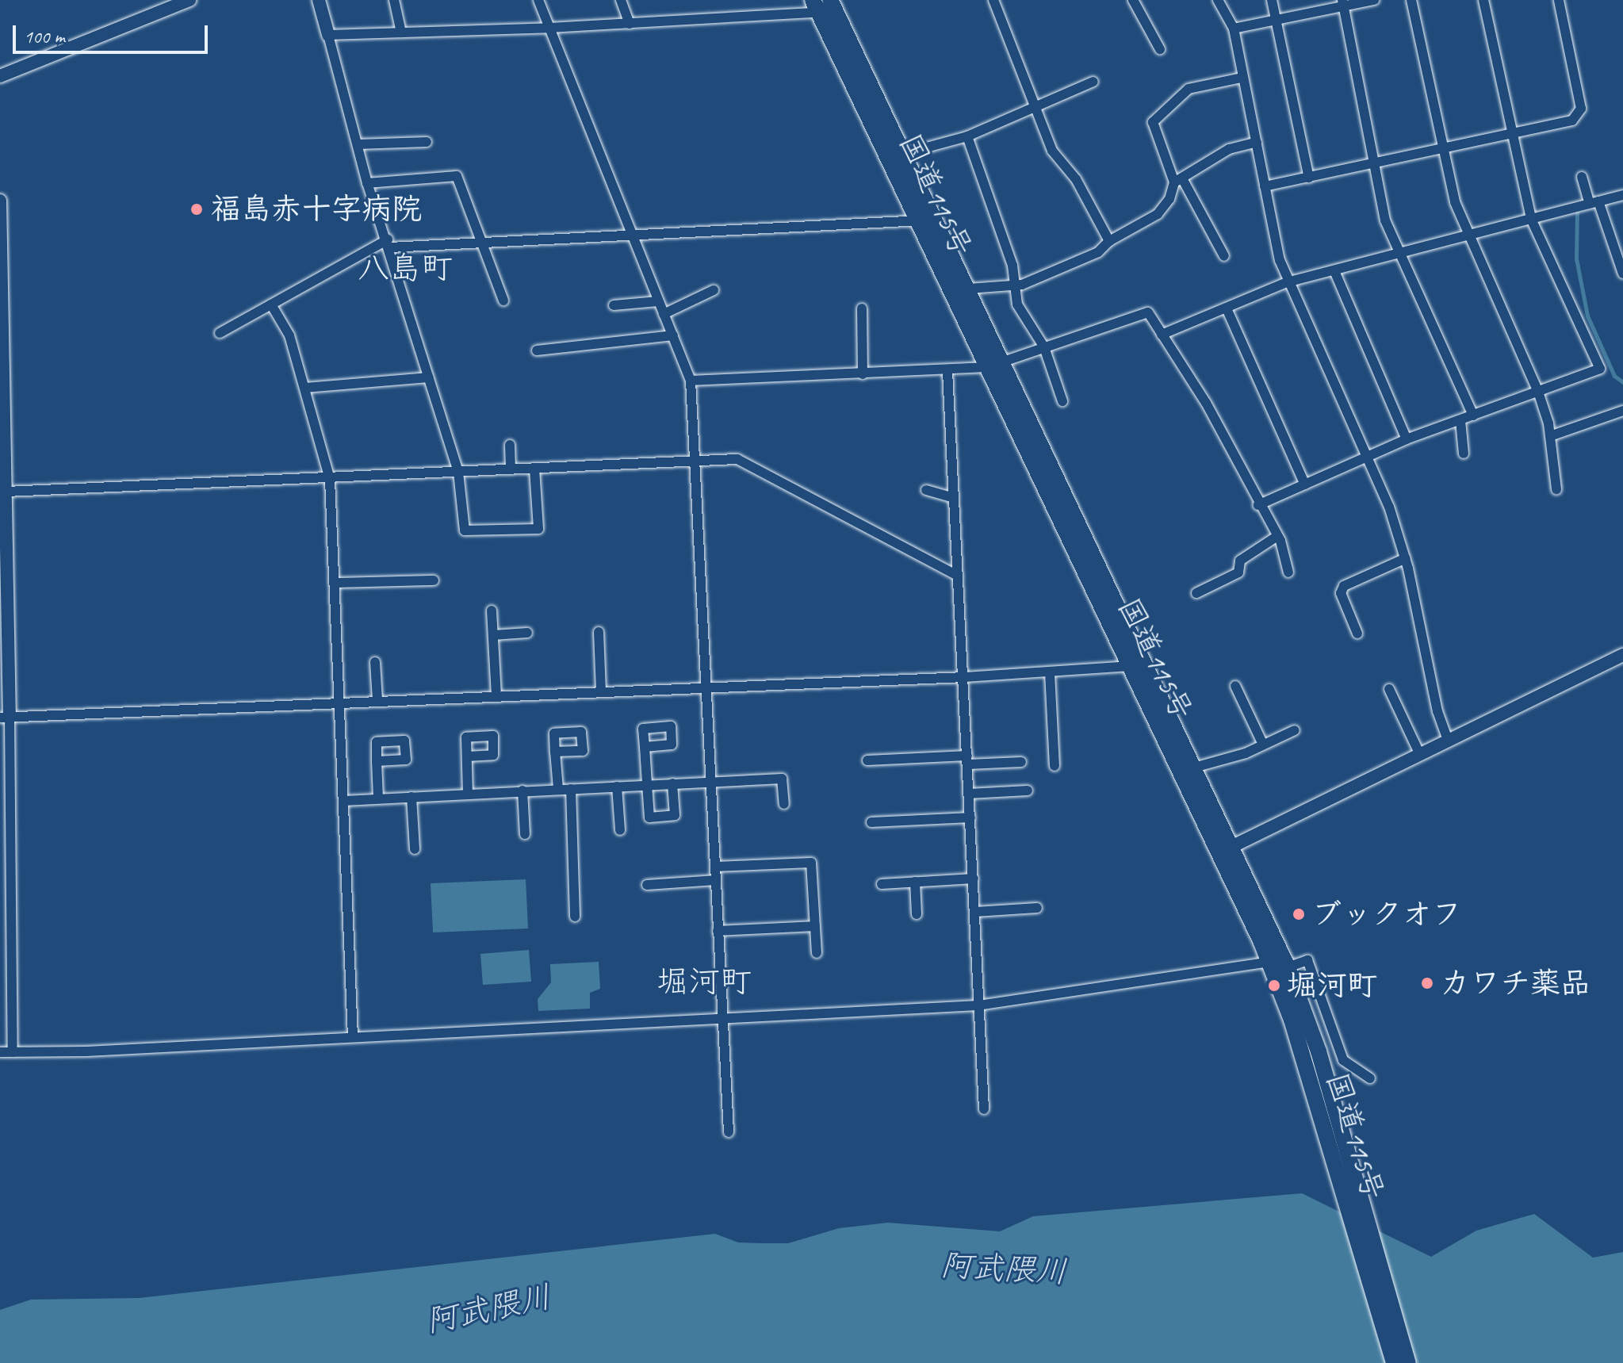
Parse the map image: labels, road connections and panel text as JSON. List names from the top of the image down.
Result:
{
  "streets": {
    "highway": ["国道115号"]
  },
  "districts": ["八島町", "堀河町"],
  "water": ["阿武隈川"],
  "places": [
    "福島赤十字病院",
    "ブックオフ",
    "カワチ薬品",
    "堀河町"
  ],
  "scale_bar": "100 m"
}
